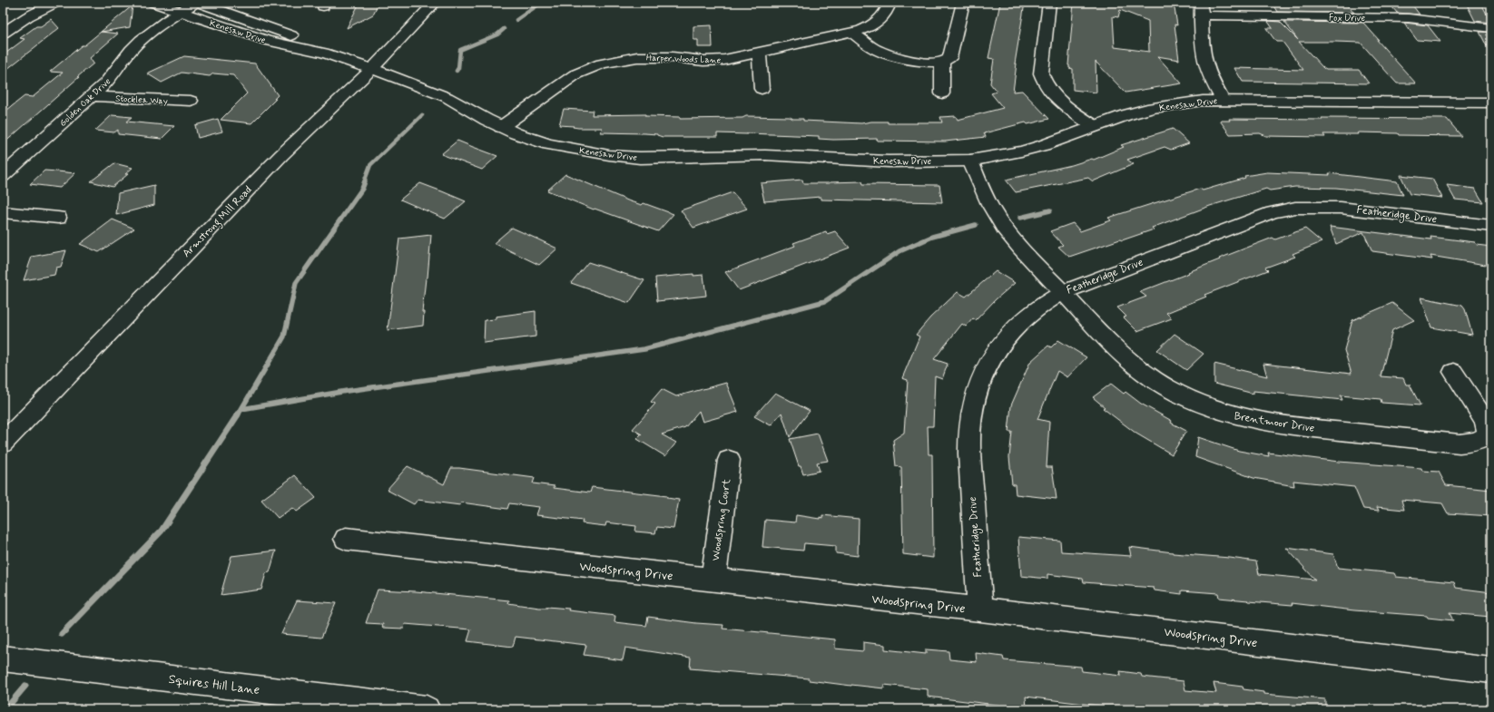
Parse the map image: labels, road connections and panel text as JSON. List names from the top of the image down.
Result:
{
  "streets": {
    "street": [
      "Fox Drive",
      "Kenesaw Drive",
      "Harper Woods Lane",
      "Stocklea Way",
      "Golden Oak Drive",
      "Featheridge Drive",
      "Armstrong Mill Road",
      "Brentmoor Drive",
      "Woodspring Court",
      "Woodspring Drive",
      "Squires Hill Lane"
    ]
  },
  "crossings": [
    ["Kenesaw Drive", "Harper Woods Lane"],
    ["Kenesaw Drive", "Golden Oak Drive"],
    ["Kenesaw Drive", "Armstrong Mill Road"],
    ["Kenesaw Drive", "Brentmoor Drive"],
    ["Stocklea Way", "Golden Oak Drive"],
    ["Featheridge Drive", "Brentmoor Drive"],
    ["Featheridge Drive", "Woodspring Drive"],
    ["Woodspring Court", "Woodspring Drive"]
  ]
}
